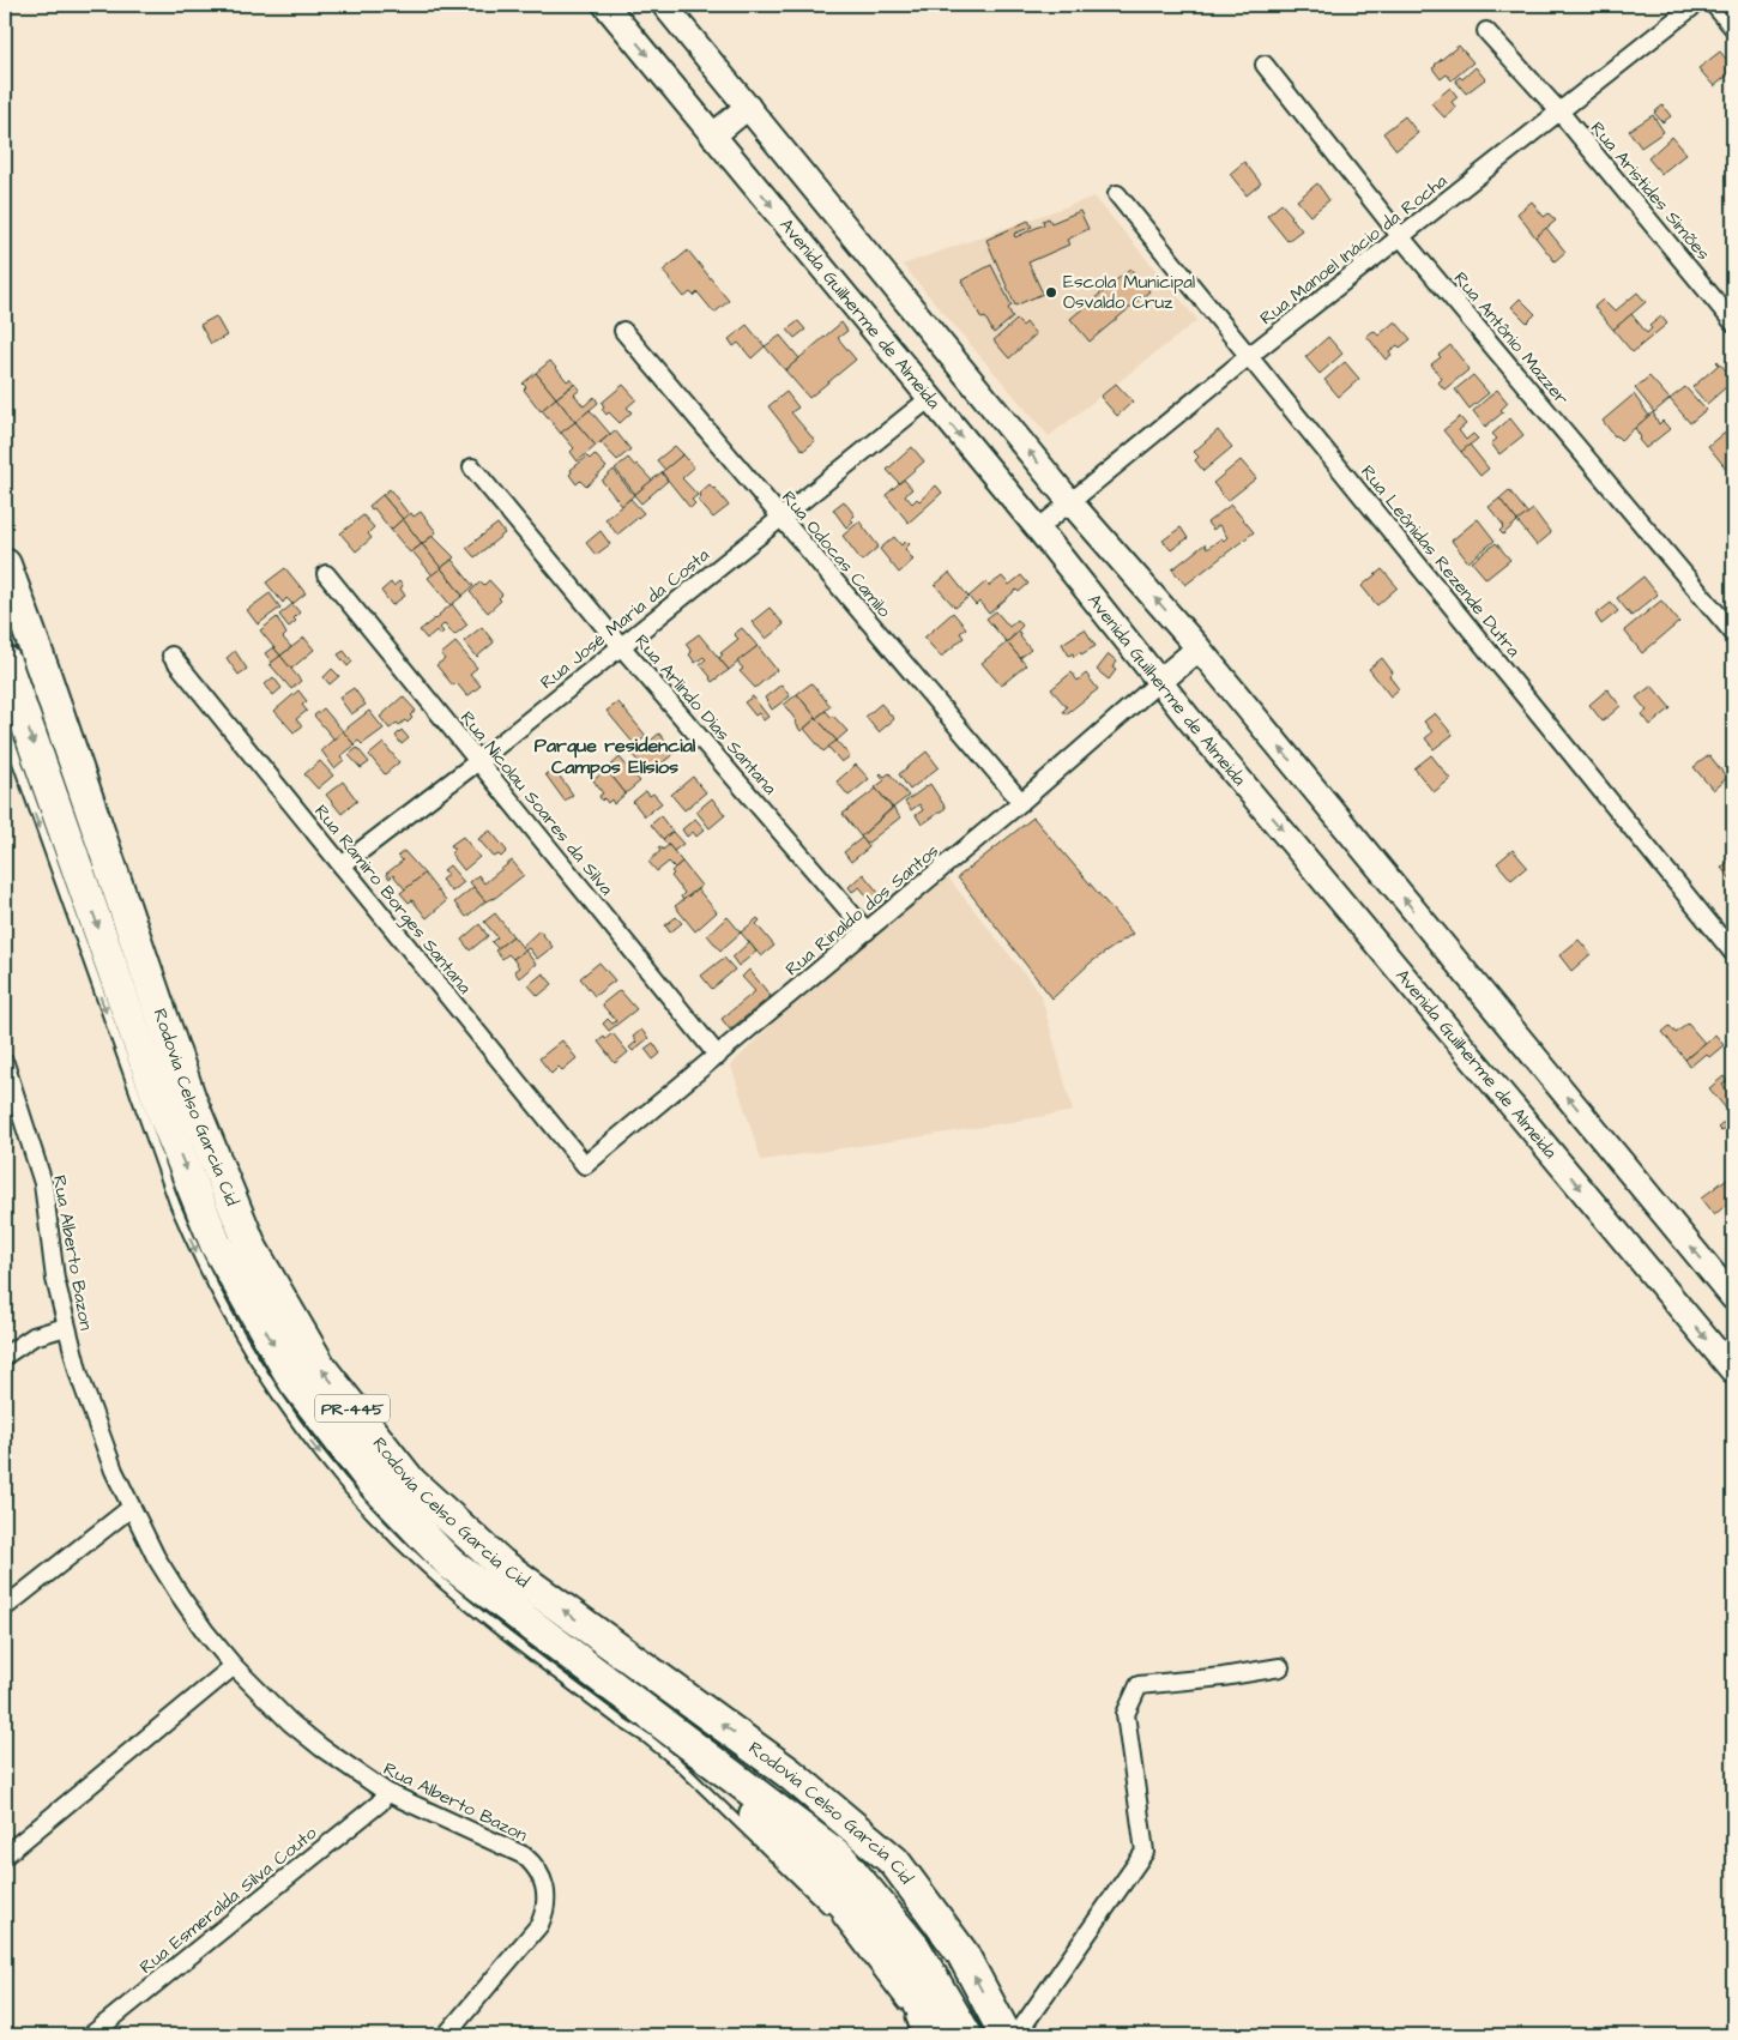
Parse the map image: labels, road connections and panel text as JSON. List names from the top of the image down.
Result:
{
  "streets": {
    "highway": ["Rodovia Celso Garcia Cid", "PR-445"],
    "street": [
      "Rua Aristides Simões",
      "Rua Manoel Inácio da Rocha",
      "Avenida Guilherme de Almeida",
      "Rua Antônio Mazzer",
      "Rua Odocas Camilo",
      "Rua Leônidas Rezende Dutra",
      "Rua José Maria da Costa",
      "Rua Arlindo Dias Santana",
      "Rua Nicolau Soares da Silva",
      "Rua Ramiro Borges Santana",
      "Rua Rinaldo dos Santos",
      "Rua Alberto Bazon",
      "Rua Esmeralda Silva Couto"
    ]
  },
  "crossings": [
    ["Rua Aristides Simões", "Rua Manoel Inácio da Rocha"],
    ["Rua Manoel Inácio da Rocha", "Avenida Guilherme de Almeida"],
    ["Rua Manoel Inácio da Rocha", "Rua Antônio Mazzer"],
    ["Rua Manoel Inácio da Rocha", "Rua Leônidas Rezende Dutra"],
    ["Avenida Guilherme de Almeida", "Rua José Maria da Costa"],
    ["Avenida Guilherme de Almeida", "Rua Rinaldo dos Santos"],
    ["Rua Odocas Camilo", "Rua José Maria da Costa"],
    ["Rua Odocas Camilo", "Rua Rinaldo dos Santos"],
    ["Rua José Maria da Costa", "Rua Arlindo Dias Santana"],
    ["Rua José Maria da Costa", "Rua Nicolau Soares da Silva"],
    ["Rua José Maria da Costa", "Rua Ramiro Borges Santana"],
    ["Rua Arlindo Dias Santana", "Rua Rinaldo dos Santos"],
    ["Rua Nicolau Soares da Silva", "Rua Rinaldo dos Santos"],
    ["Rua Ramiro Borges Santana", "Rua Rinaldo dos Santos"],
    ["Rua Alberto Bazon", "Rua Esmeralda Silva Couto"]
  ],
  "districts": ["Parque residencial Campos Elísios"],
  "places": ["Escola Municipal Osvaldo Cruz"]
}
